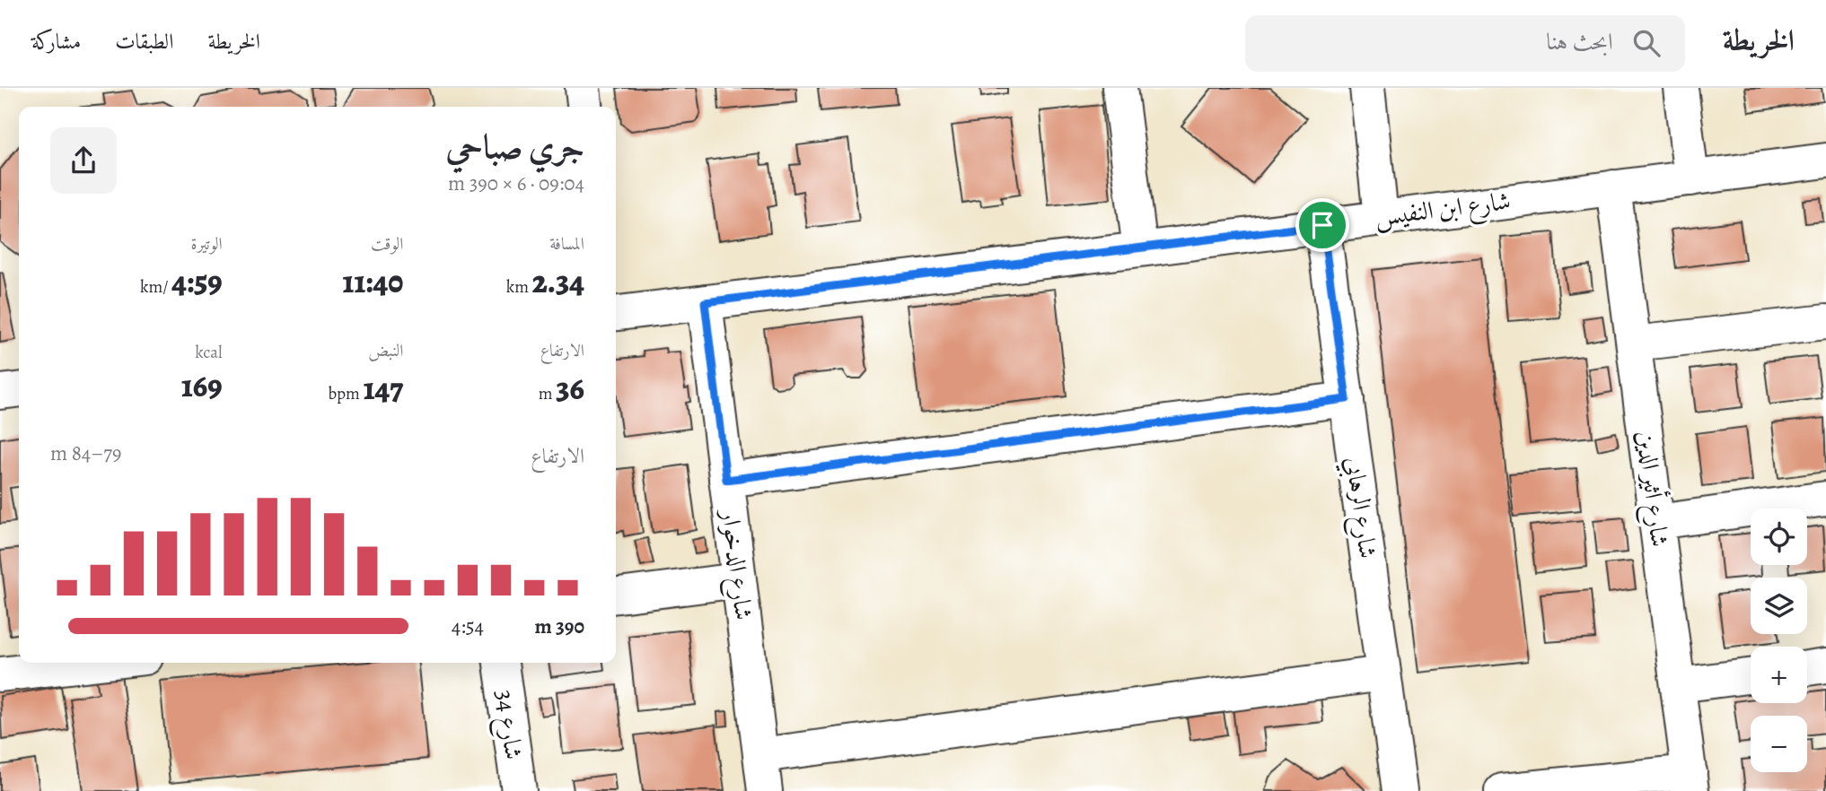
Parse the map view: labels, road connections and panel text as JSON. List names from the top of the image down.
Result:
{
  "streets": {
    "street": [
      "شارع ابن النفيس",
      "شارع أثير الدين",
      "شارع الرهابي",
      "شارع الدخوار",
      "شارع 34"
    ]
  },
  "crossings": [
    ["شارع ابن النفيس", "شارع أثير الدين"],
    ["شارع ابن النفيس", "شارع الرهابي"],
    ["شارع ابن النفيس", "شارع الدخوار"]
  ],
  "page": {
    "header": "الخريطة",
    "search": "ابحث هنا",
    "nav": ["الخريطة", "الطبقات", "مشاركة"],
    "heading": ["جري صباحي", "09:04 · 6 × 390 m"],
    "stats": [
      ["المسافة", "2.34 km"],
      ["الوقت", "11:40"],
      ["الوتيرة", "4:59 /km"],
      ["الارتفاع", "36 m"],
      ["النبض", "147 bpm"],
      ["kcal", "169"]
    ],
    "chart": ["الارتفاع", "79–84 m"],
    "map_buttons": ["+", "−"],
    "list": [
      {
        "name": "390 m",
        "note": "4:54"
      }
    ]
  }
}
